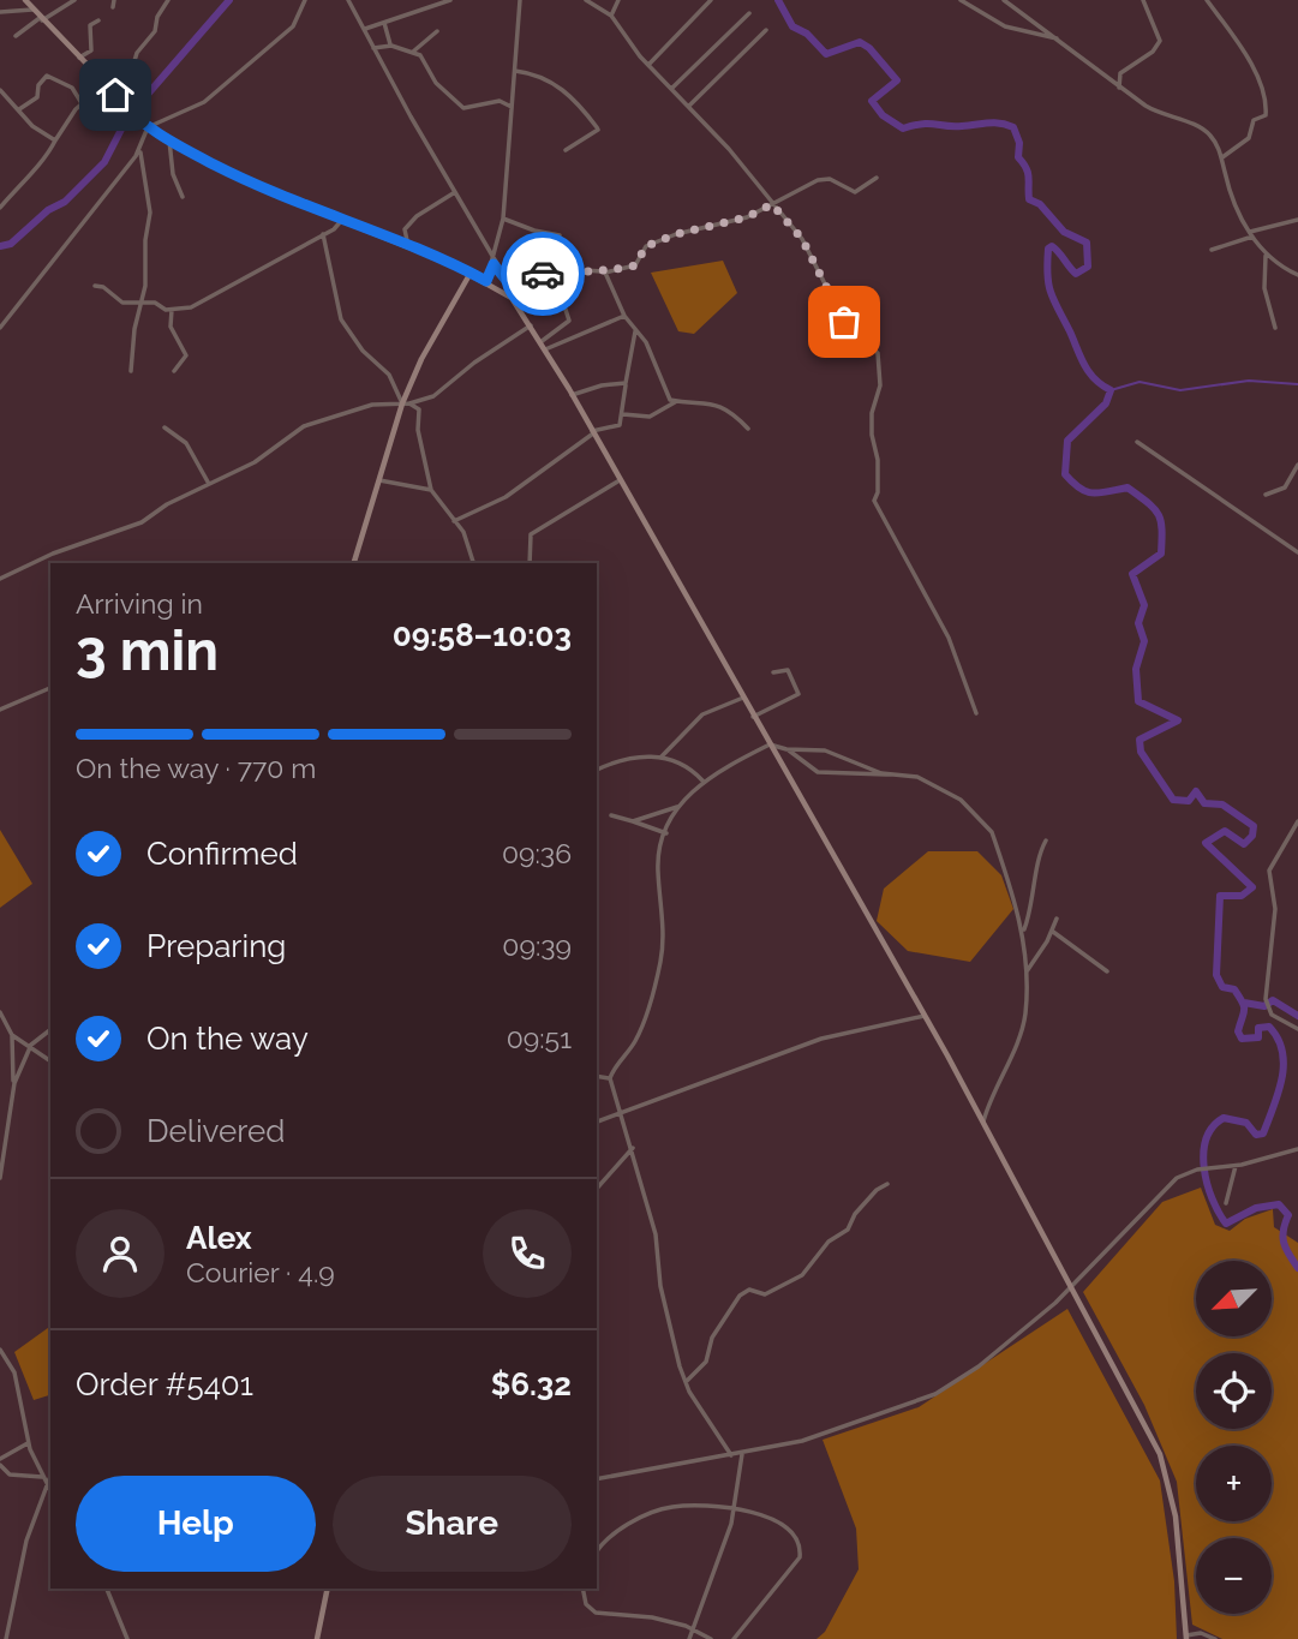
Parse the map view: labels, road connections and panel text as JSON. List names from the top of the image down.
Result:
{
  "north": "bottom left",
  "page": {
    "heading": ["3 min", "Arriving in", "09:58–10:03"],
    "panel": [
      "Alex",
      "Courier · 4.9",
      "Order #5401",
      "$6.32"
    ],
    "bar": "On the way · 770 m",
    "list": [
      ["Confirmed", "09:36"],
      ["Preparing", "09:39"],
      ["On the way", "09:51"],
      "Delivered"
    ],
    "map_buttons": ["+", "−"],
    "buttons": ["Help", "Share"]
  }
}
